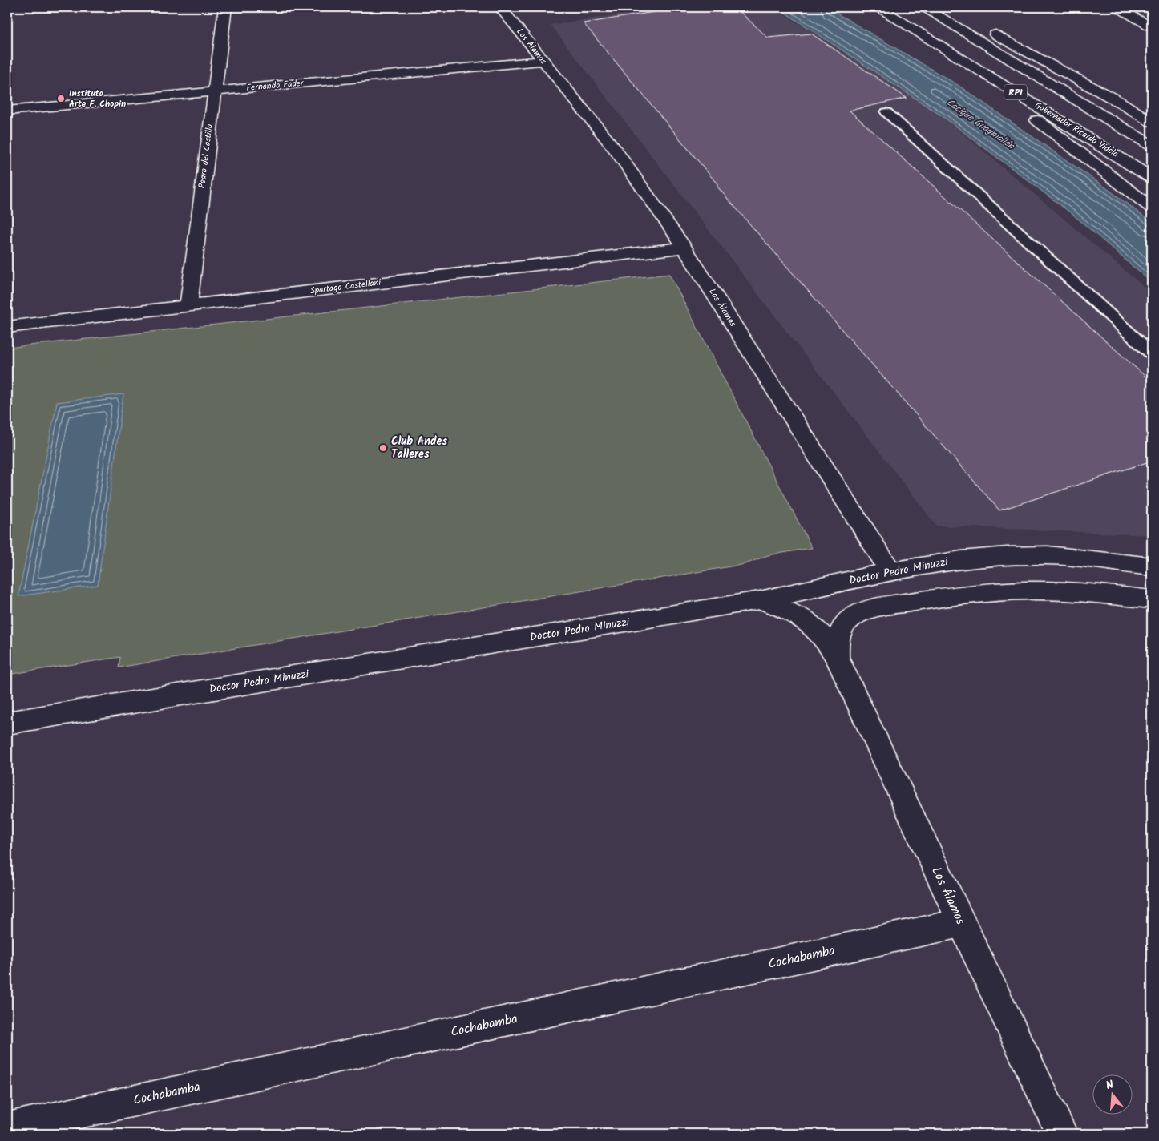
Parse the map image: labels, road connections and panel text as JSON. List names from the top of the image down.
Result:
{
  "streets": {
    "main road": [
      "Los Álamos",
      "Fernando Fader",
      "RP1",
      "Gobernador Ricardo Videla",
      "Pedro del Castillo",
      "Spartago Castellani",
      "Doctor Pedro Minuzzi",
      "Cochabamba"
    ]
  },
  "crossings": [
    ["Los Álamos", "Fernando Fader"],
    ["Los Álamos", "Spartago Castellani"],
    ["Los Álamos", "Doctor Pedro Minuzzi"],
    ["Los Álamos", "Cochabamba"],
    ["Fernando Fader", "Pedro del Castillo"],
    ["Pedro del Castillo", "Spartago Castellani"]
  ],
  "water": ["Cacique Guaymallén"],
  "places": ["Instituto Arte F. Chopin", "Club Andes Talleres"],
  "north": "top"
}
